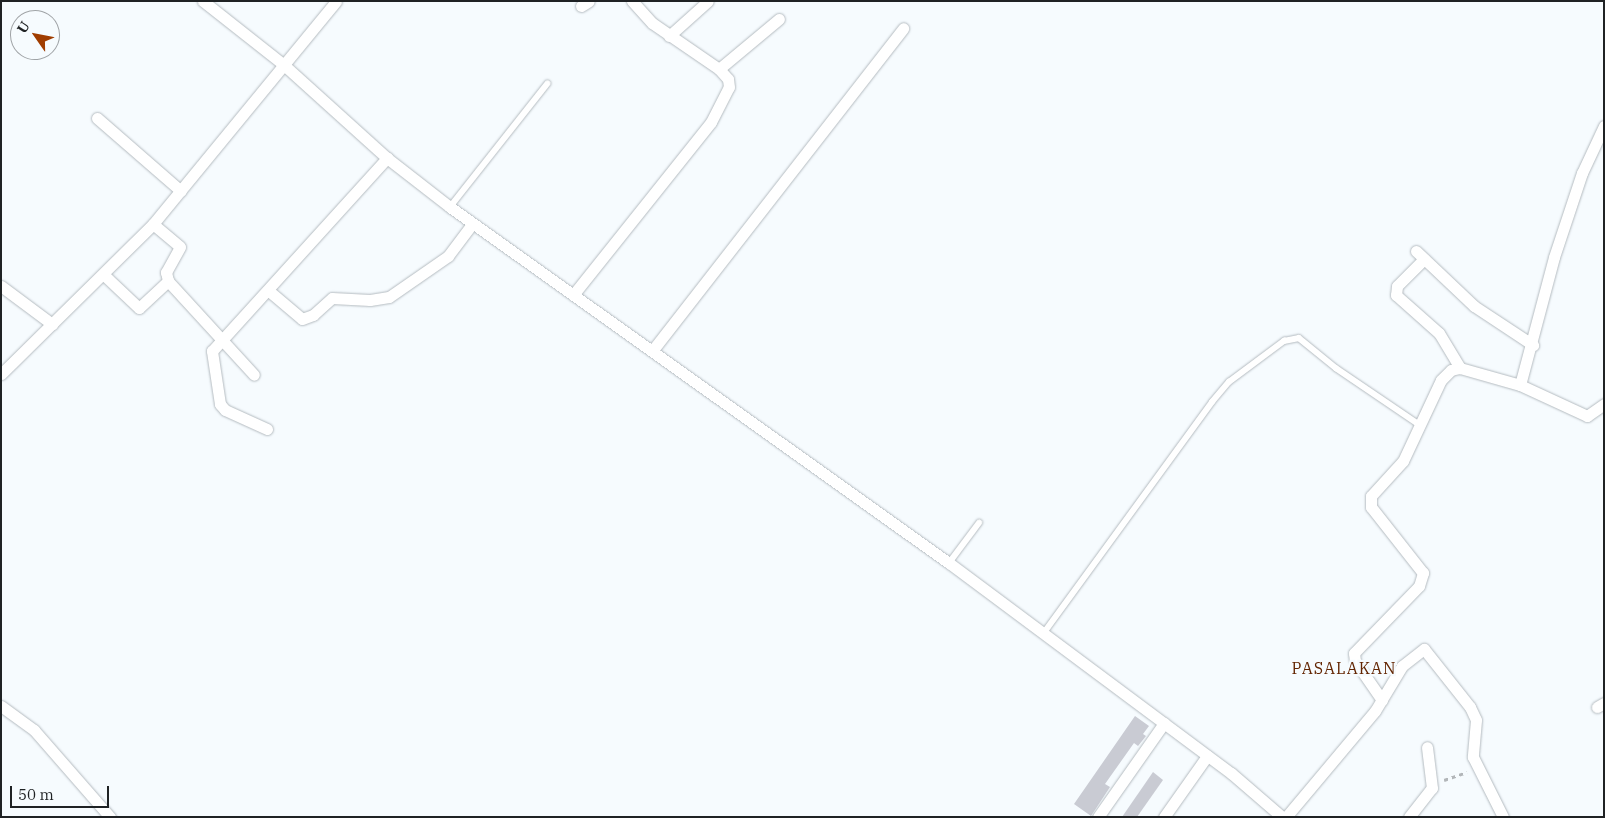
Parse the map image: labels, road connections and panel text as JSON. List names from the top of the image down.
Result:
{
  "districts": ["PASALAKAN"],
  "scale_bar": "50 m",
  "north": "top left"
}
